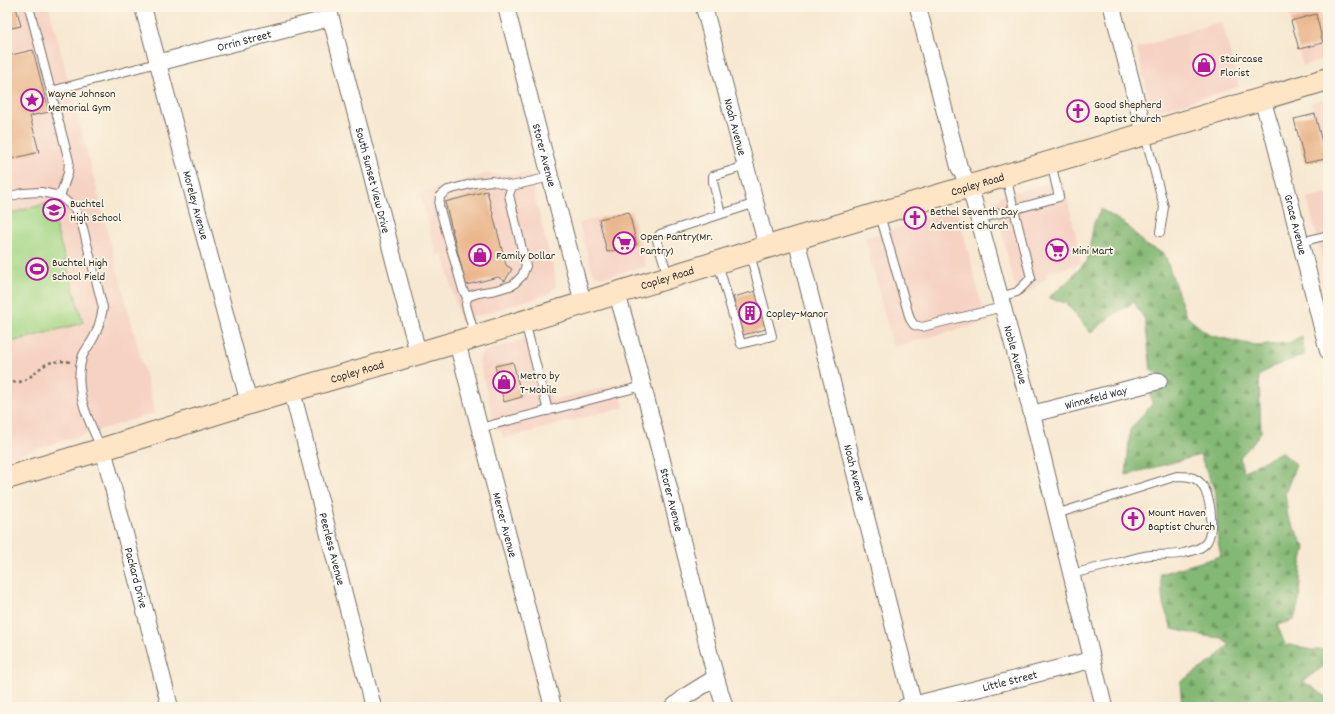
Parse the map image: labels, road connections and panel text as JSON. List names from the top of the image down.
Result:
{
  "streets": {
    "main road": ["Copley Road"],
    "street": [
      "Orrin Street",
      "Noah Avenue",
      "Storer Avenue",
      "South Sunset View Drive",
      "Moreley Avenue",
      "Grace Avenue",
      "Noble Avenue",
      "Winnefeld Way",
      "Mercer Avenue",
      "Peerless Avenue",
      "Packard Drive",
      "Little Street"
    ]
  },
  "crossings": [
    ["Orrin Street", "South Sunset View Drive"],
    ["Orrin Street", "Moreley Avenue"],
    ["Noah Avenue", "Copley Road"],
    ["Noah Avenue", "Little Street"],
    ["Storer Avenue", "Copley Road"],
    ["South Sunset View Drive", "Copley Road"],
    ["Copley Road", "Moreley Avenue"],
    ["Copley Road", "Grace Avenue"],
    ["Copley Road", "Noble Avenue"],
    ["Copley Road", "Mercer Avenue"],
    ["Copley Road", "Peerless Avenue"],
    ["Copley Road", "Packard Drive"],
    ["Noble Avenue", "Winnefeld Way"],
    ["Noble Avenue", "Little Street"]
  ],
  "places": {
    "shop": ["Staircase Florist", "Family Dollar", "Metro by T-Mobile"],
    "place": ["Wayne Johnson Memorial Gym"],
    "church": ["Good Shepherd Baptist Church", "Bethel Seventh Day Adventist Church", "Mount Haven Baptist Church"],
    "school or university": ["Buchtel High School"],
    "supermarket": ["Open Pantry(Mr. Pantry)", "Mini Mart"],
    "sports": ["Buchtel High School Field"],
    "building": ["Copley-Manor"]
  }
}
